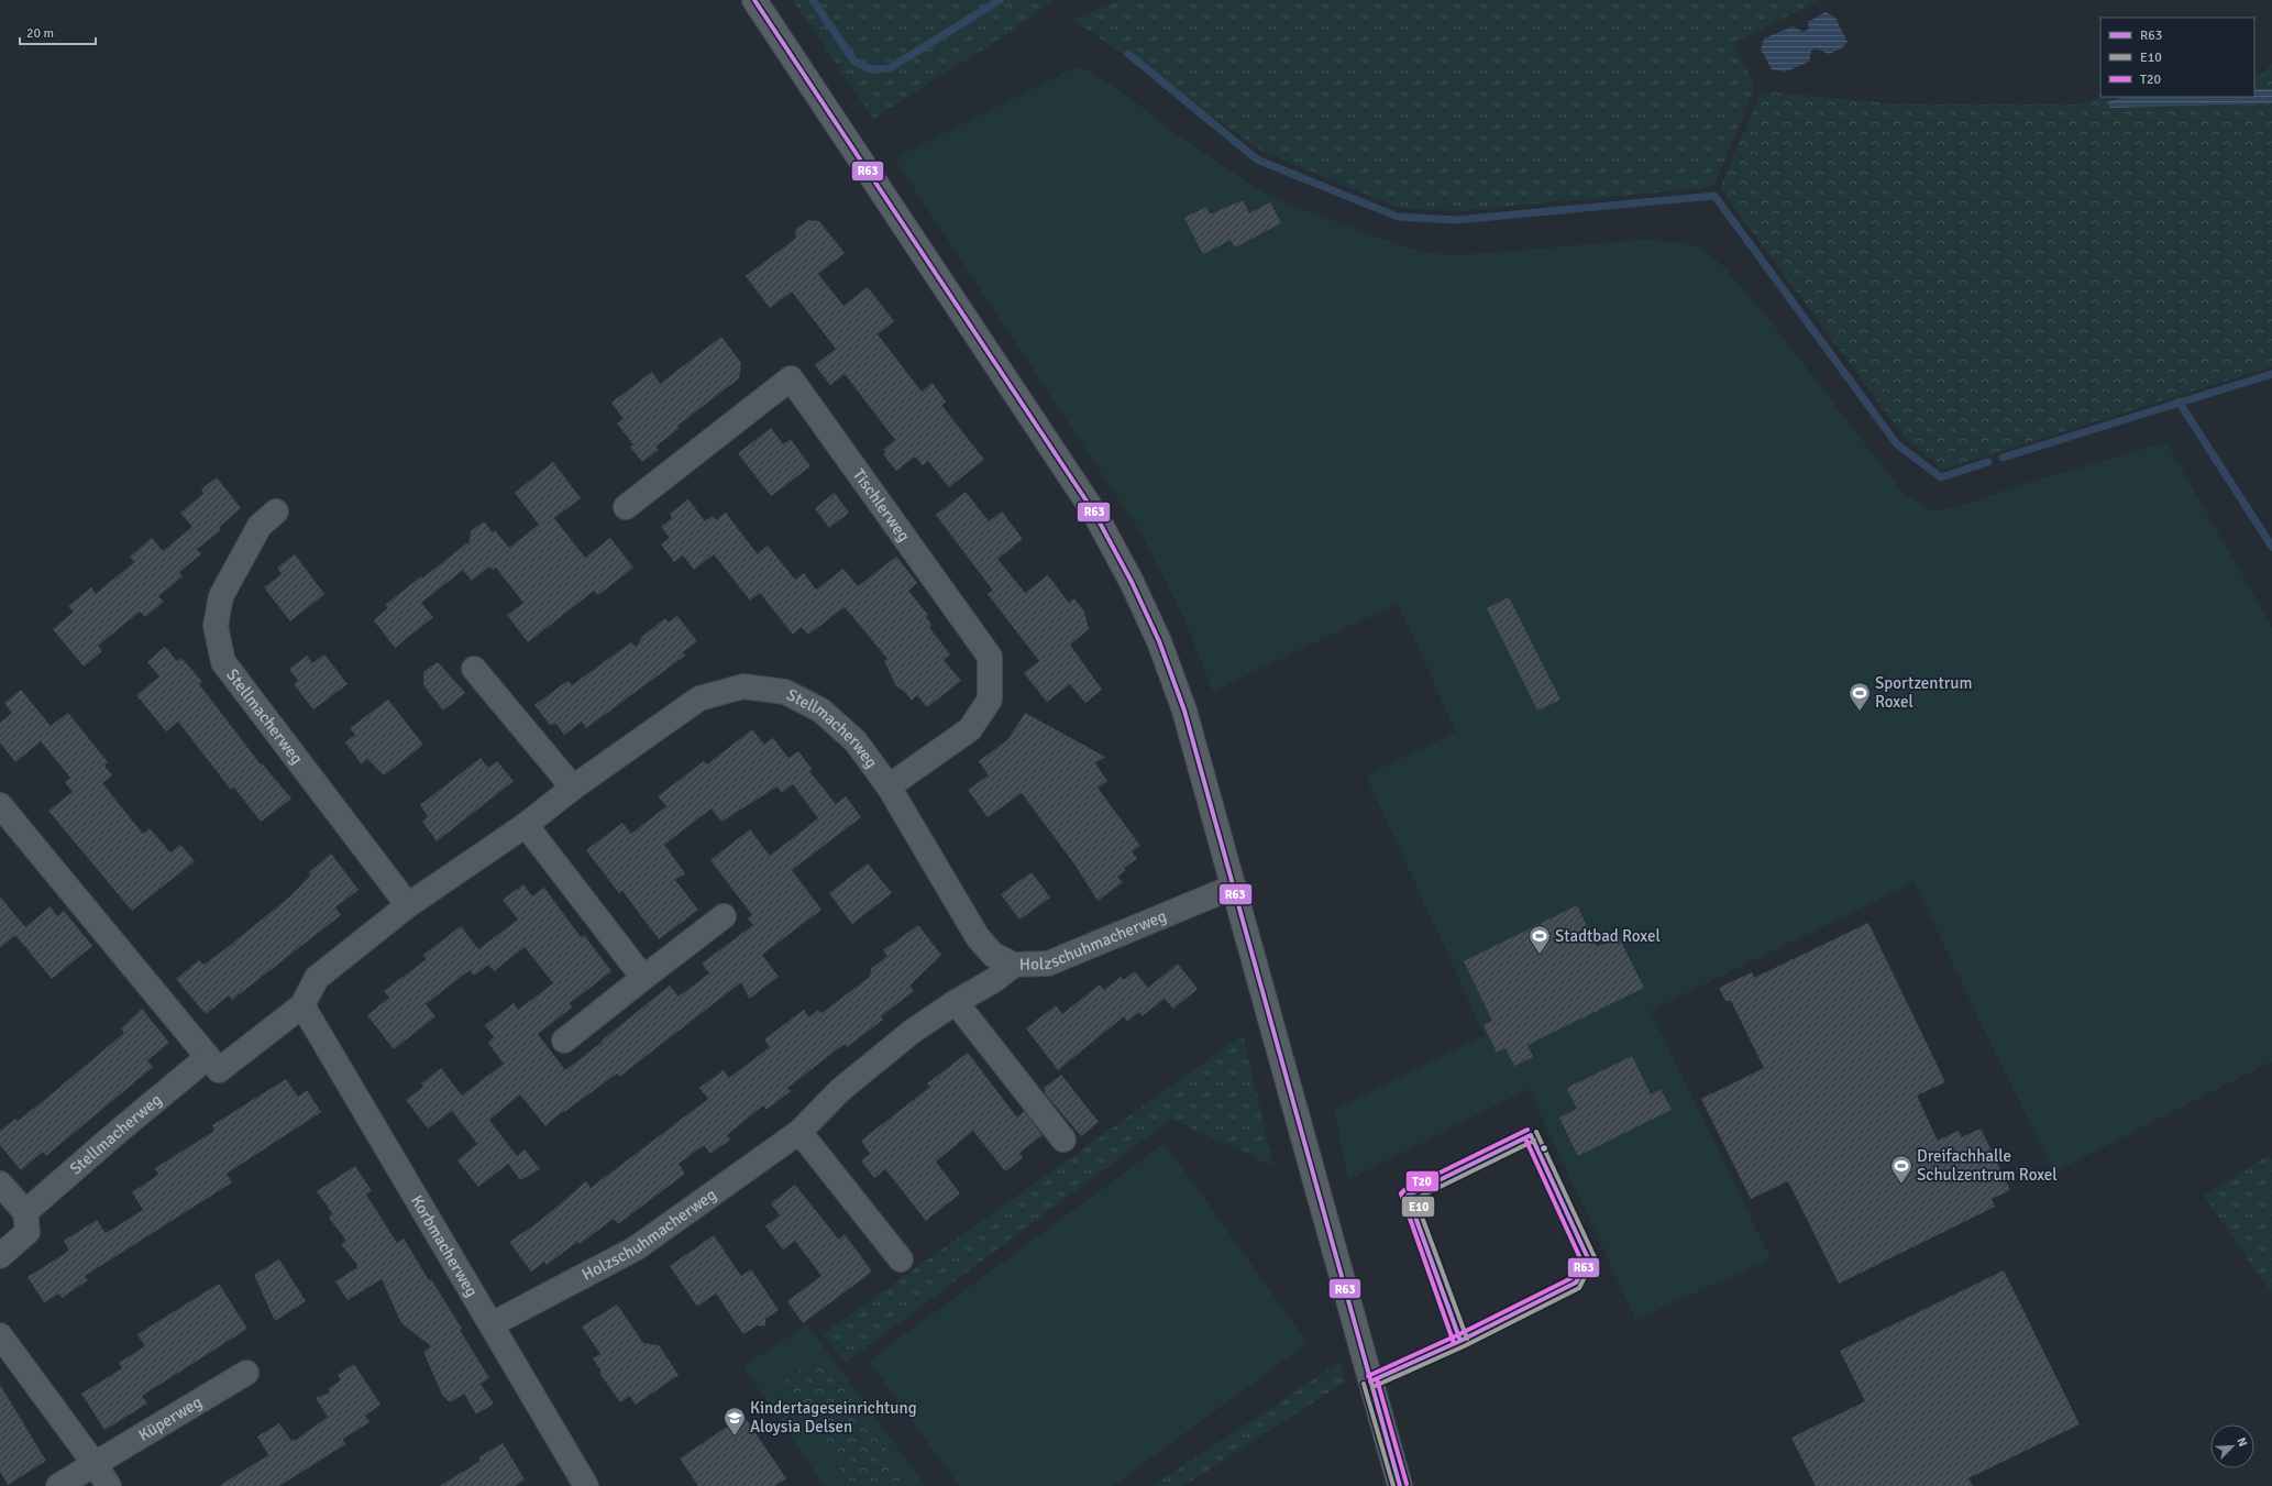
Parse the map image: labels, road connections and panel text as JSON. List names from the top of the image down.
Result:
{
  "streets": {
    "street": [
      "Tischlerweg",
      "Stellmacherweg",
      "Holzschuhmacherweg",
      "Korbmacherweg",
      "Küperweg"
    ]
  },
  "crossings": [
    ["Tischlerweg", "Stellmacherweg"],
    ["Stellmacherweg", "Holzschuhmacherweg"],
    ["Stellmacherweg", "Korbmacherweg"],
    ["Holzschuhmacherweg", "Korbmacherweg"]
  ],
  "places": {
    "sports": ["Sportzentrum Roxel", "Stadtbad Roxel", "Dreifachhalle Schulzentrum Roxel"],
    "school or university": ["Kindertageseinrichtung Aloysia Delsen"]
  },
  "lines": ["transit line R63", "transit line T20", "transit line E10"],
  "legend": ["R63", "E10", "T20"],
  "scale_bar": "20 m",
  "north": "top right"
}
